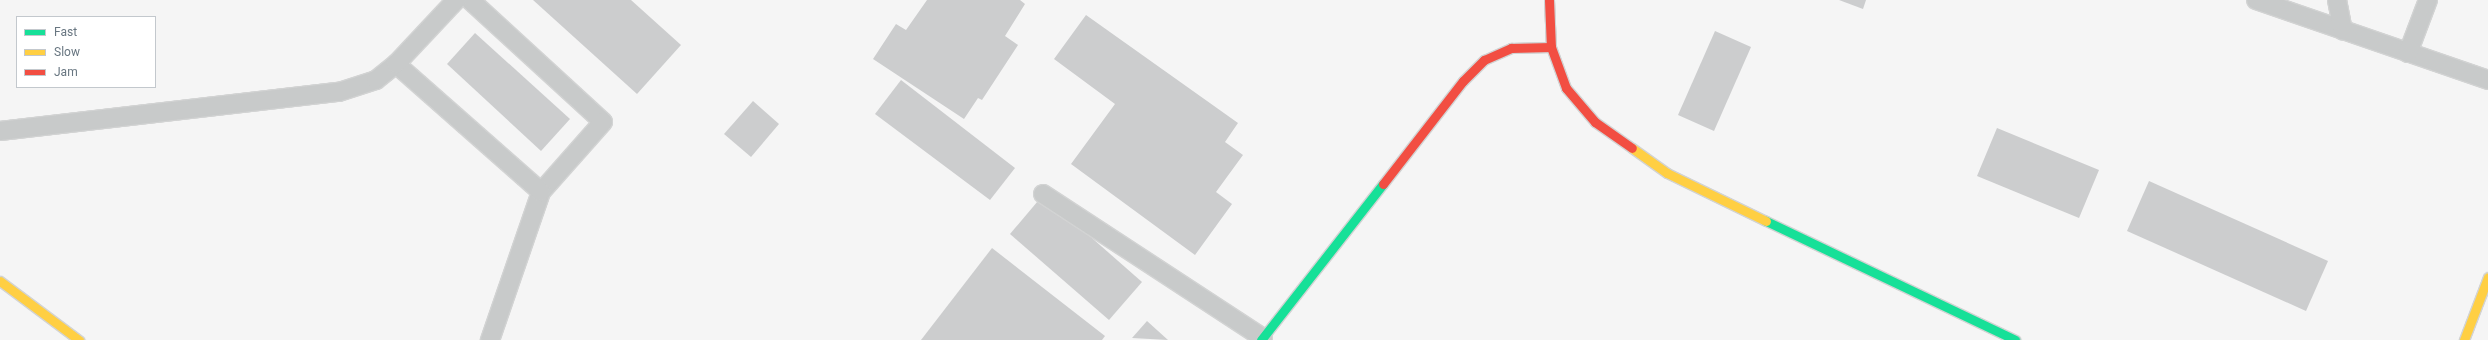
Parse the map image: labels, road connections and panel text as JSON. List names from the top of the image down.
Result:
{
  "legend": ["Fast", "Slow", "Jam"]
}
